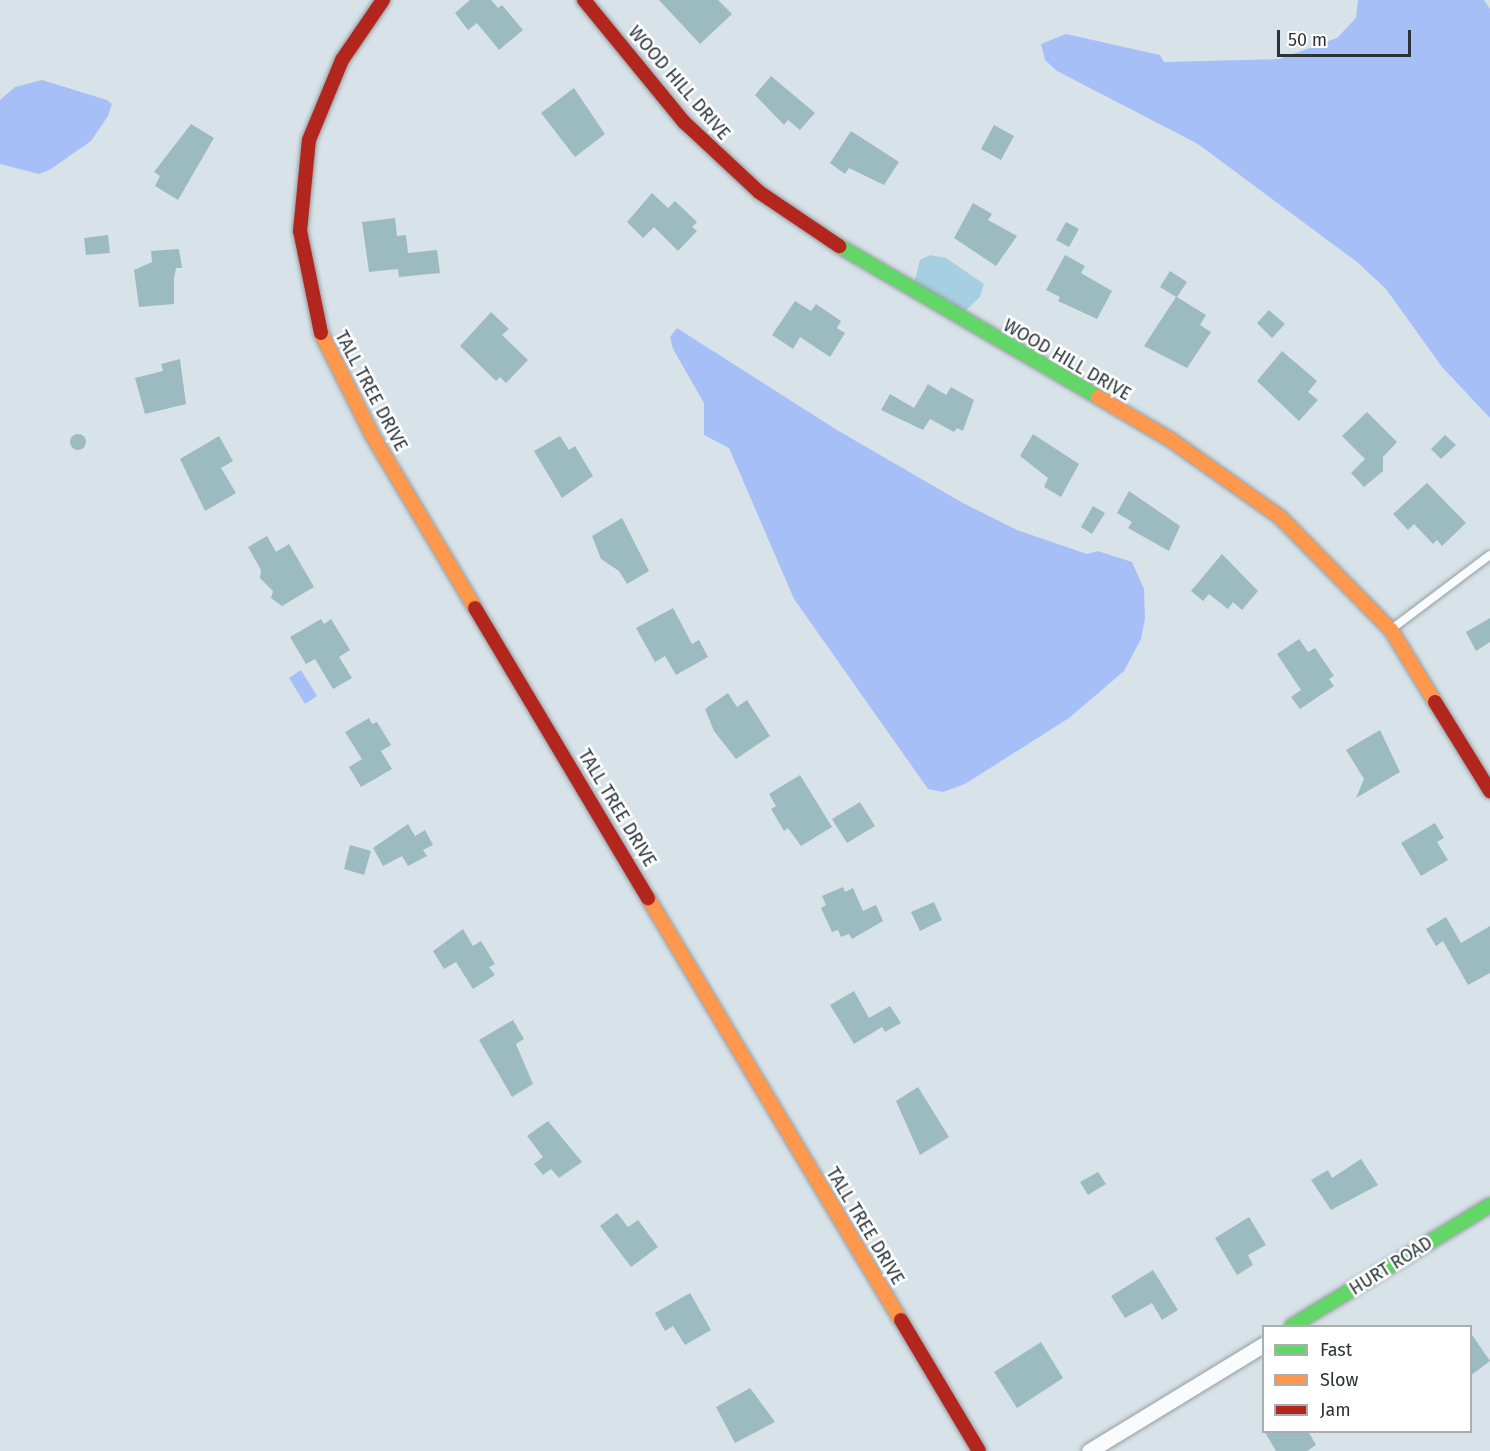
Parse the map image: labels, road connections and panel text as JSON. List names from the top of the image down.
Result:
{
  "streets": {
    "street": ["WOOD HILL DRIVE", "TALL TREE DRIVE", "HURT ROAD"]
  },
  "legend": ["Fast", "Slow", "Jam"],
  "scale_bar": "50 m"
}
